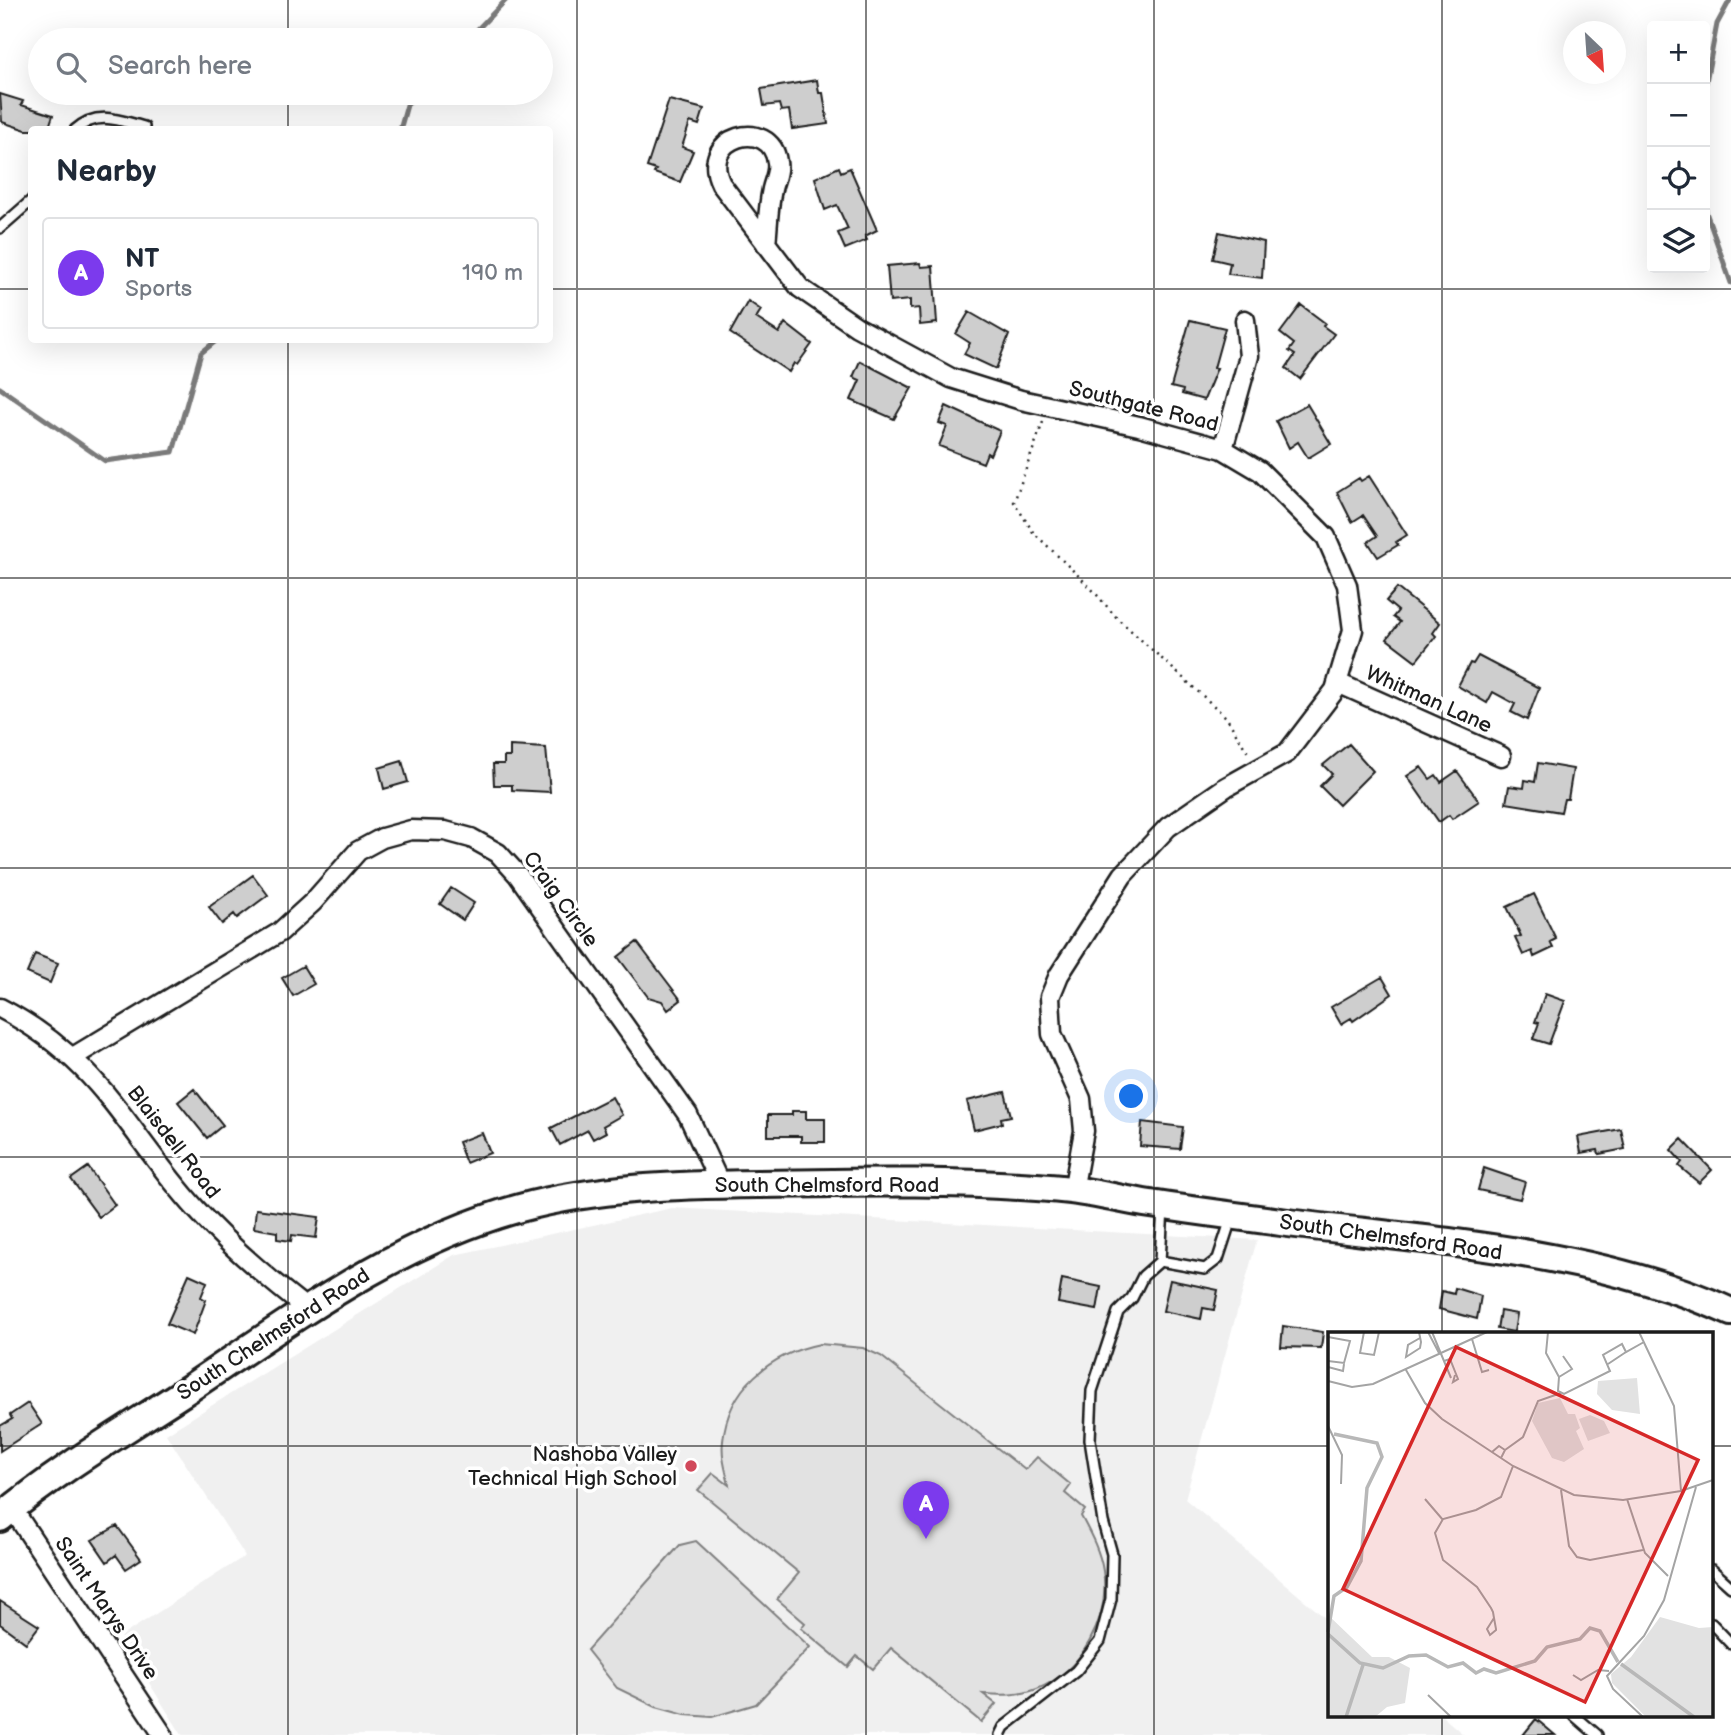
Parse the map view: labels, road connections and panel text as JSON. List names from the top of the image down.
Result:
{
  "streets": {
    "main road": ["South Chelmsford Road"],
    "street": [
      "Southgate Road",
      "Whitman Lane",
      "Craig Circle",
      "Blaisdell Road",
      "Saint Marys Drive"
    ]
  },
  "crossings": [
    ["Southgate Road", "Whitman Lane"],
    ["Southgate Road", "South Chelmsford Road"],
    ["Craig Circle", "Blaisdell Road"],
    ["Craig Circle", "South Chelmsford Road"],
    ["Blaisdell Road", "South Chelmsford Road"],
    ["South Chelmsford Road", "Saint Marys Drive"]
  ],
  "places": ["Nashoba Valley Technical High School"],
  "north": "bottom right",
  "page": {
    "map_buttons": ["+", "−"],
    "search": "Search here",
    "heading": "Nearby",
    "list": [
      {
        "mark": "A",
        "name": "NT",
        "note": "Sports",
        "value": "190 m"
      }
    ],
    "pins": "A"
  }
}
